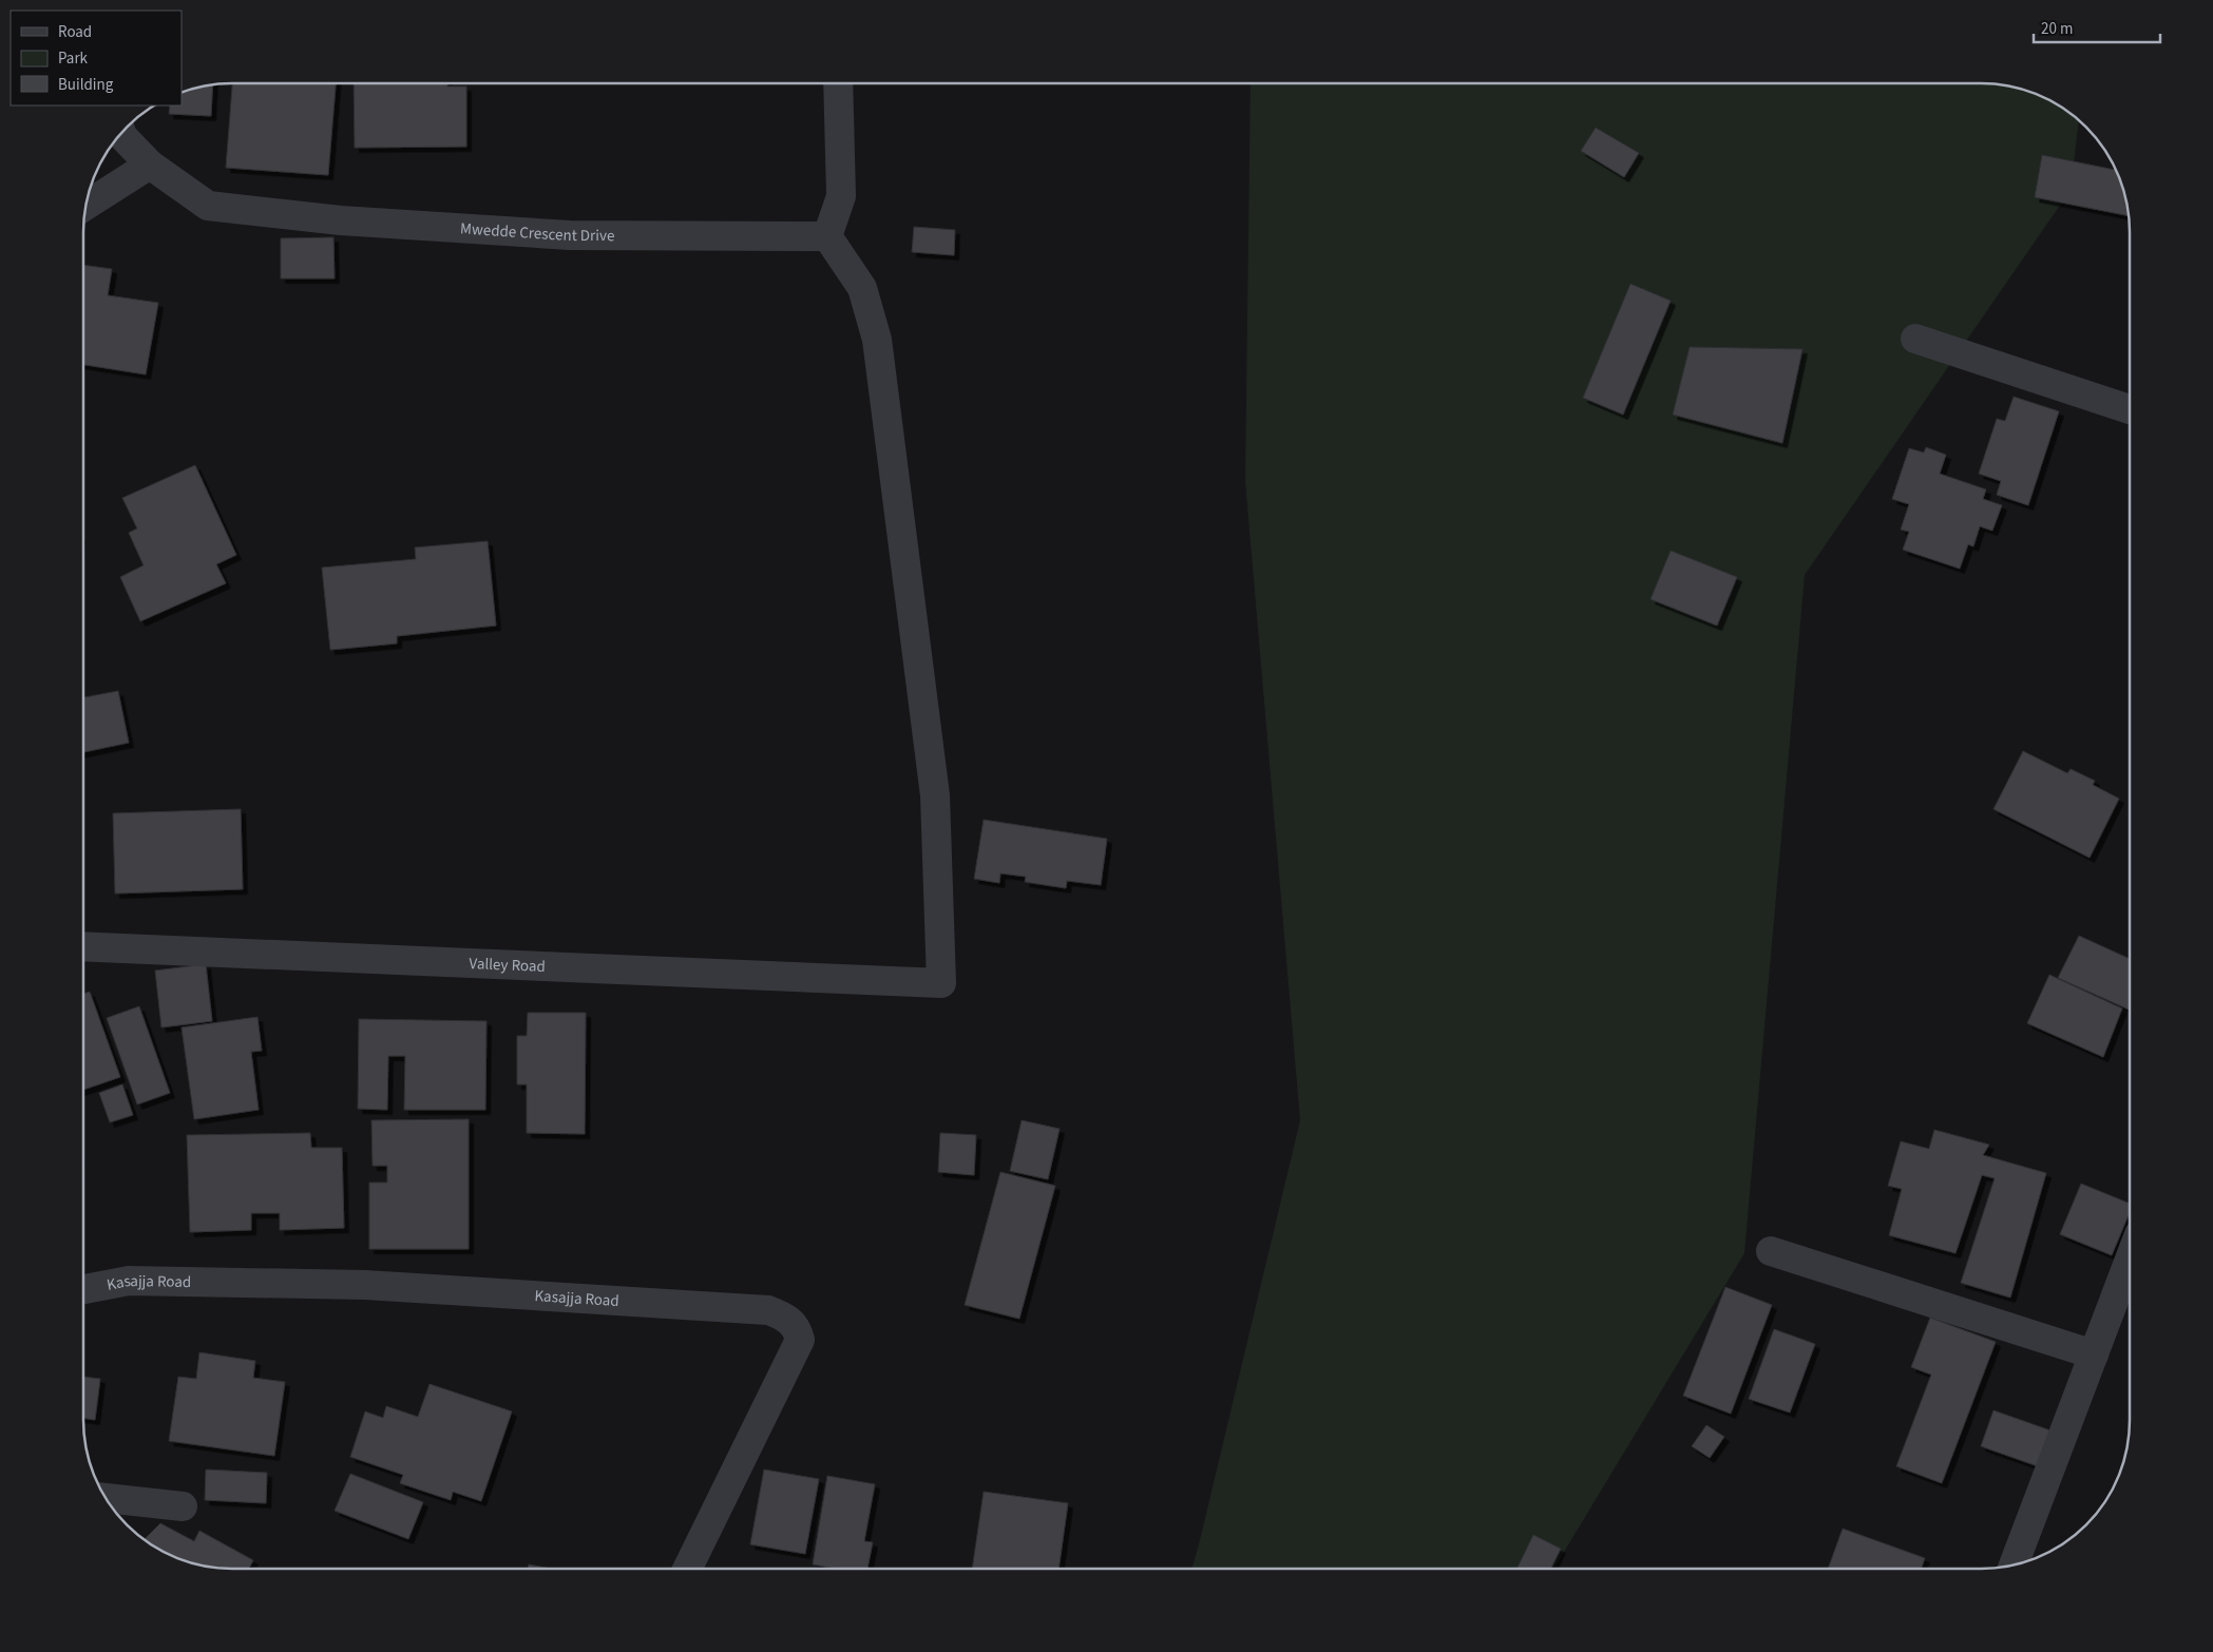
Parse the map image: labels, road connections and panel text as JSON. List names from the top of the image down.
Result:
{
  "streets": {
    "street": ["Mwedde Crescent Drive", "Valley Road", "Kasajja Road"]
  },
  "crossings": [
    ["Mwedde Crescent Drive", "Valley Road"]
  ],
  "legend": ["Road", "Park", "Building"],
  "scale_bar": "20 m"
}
